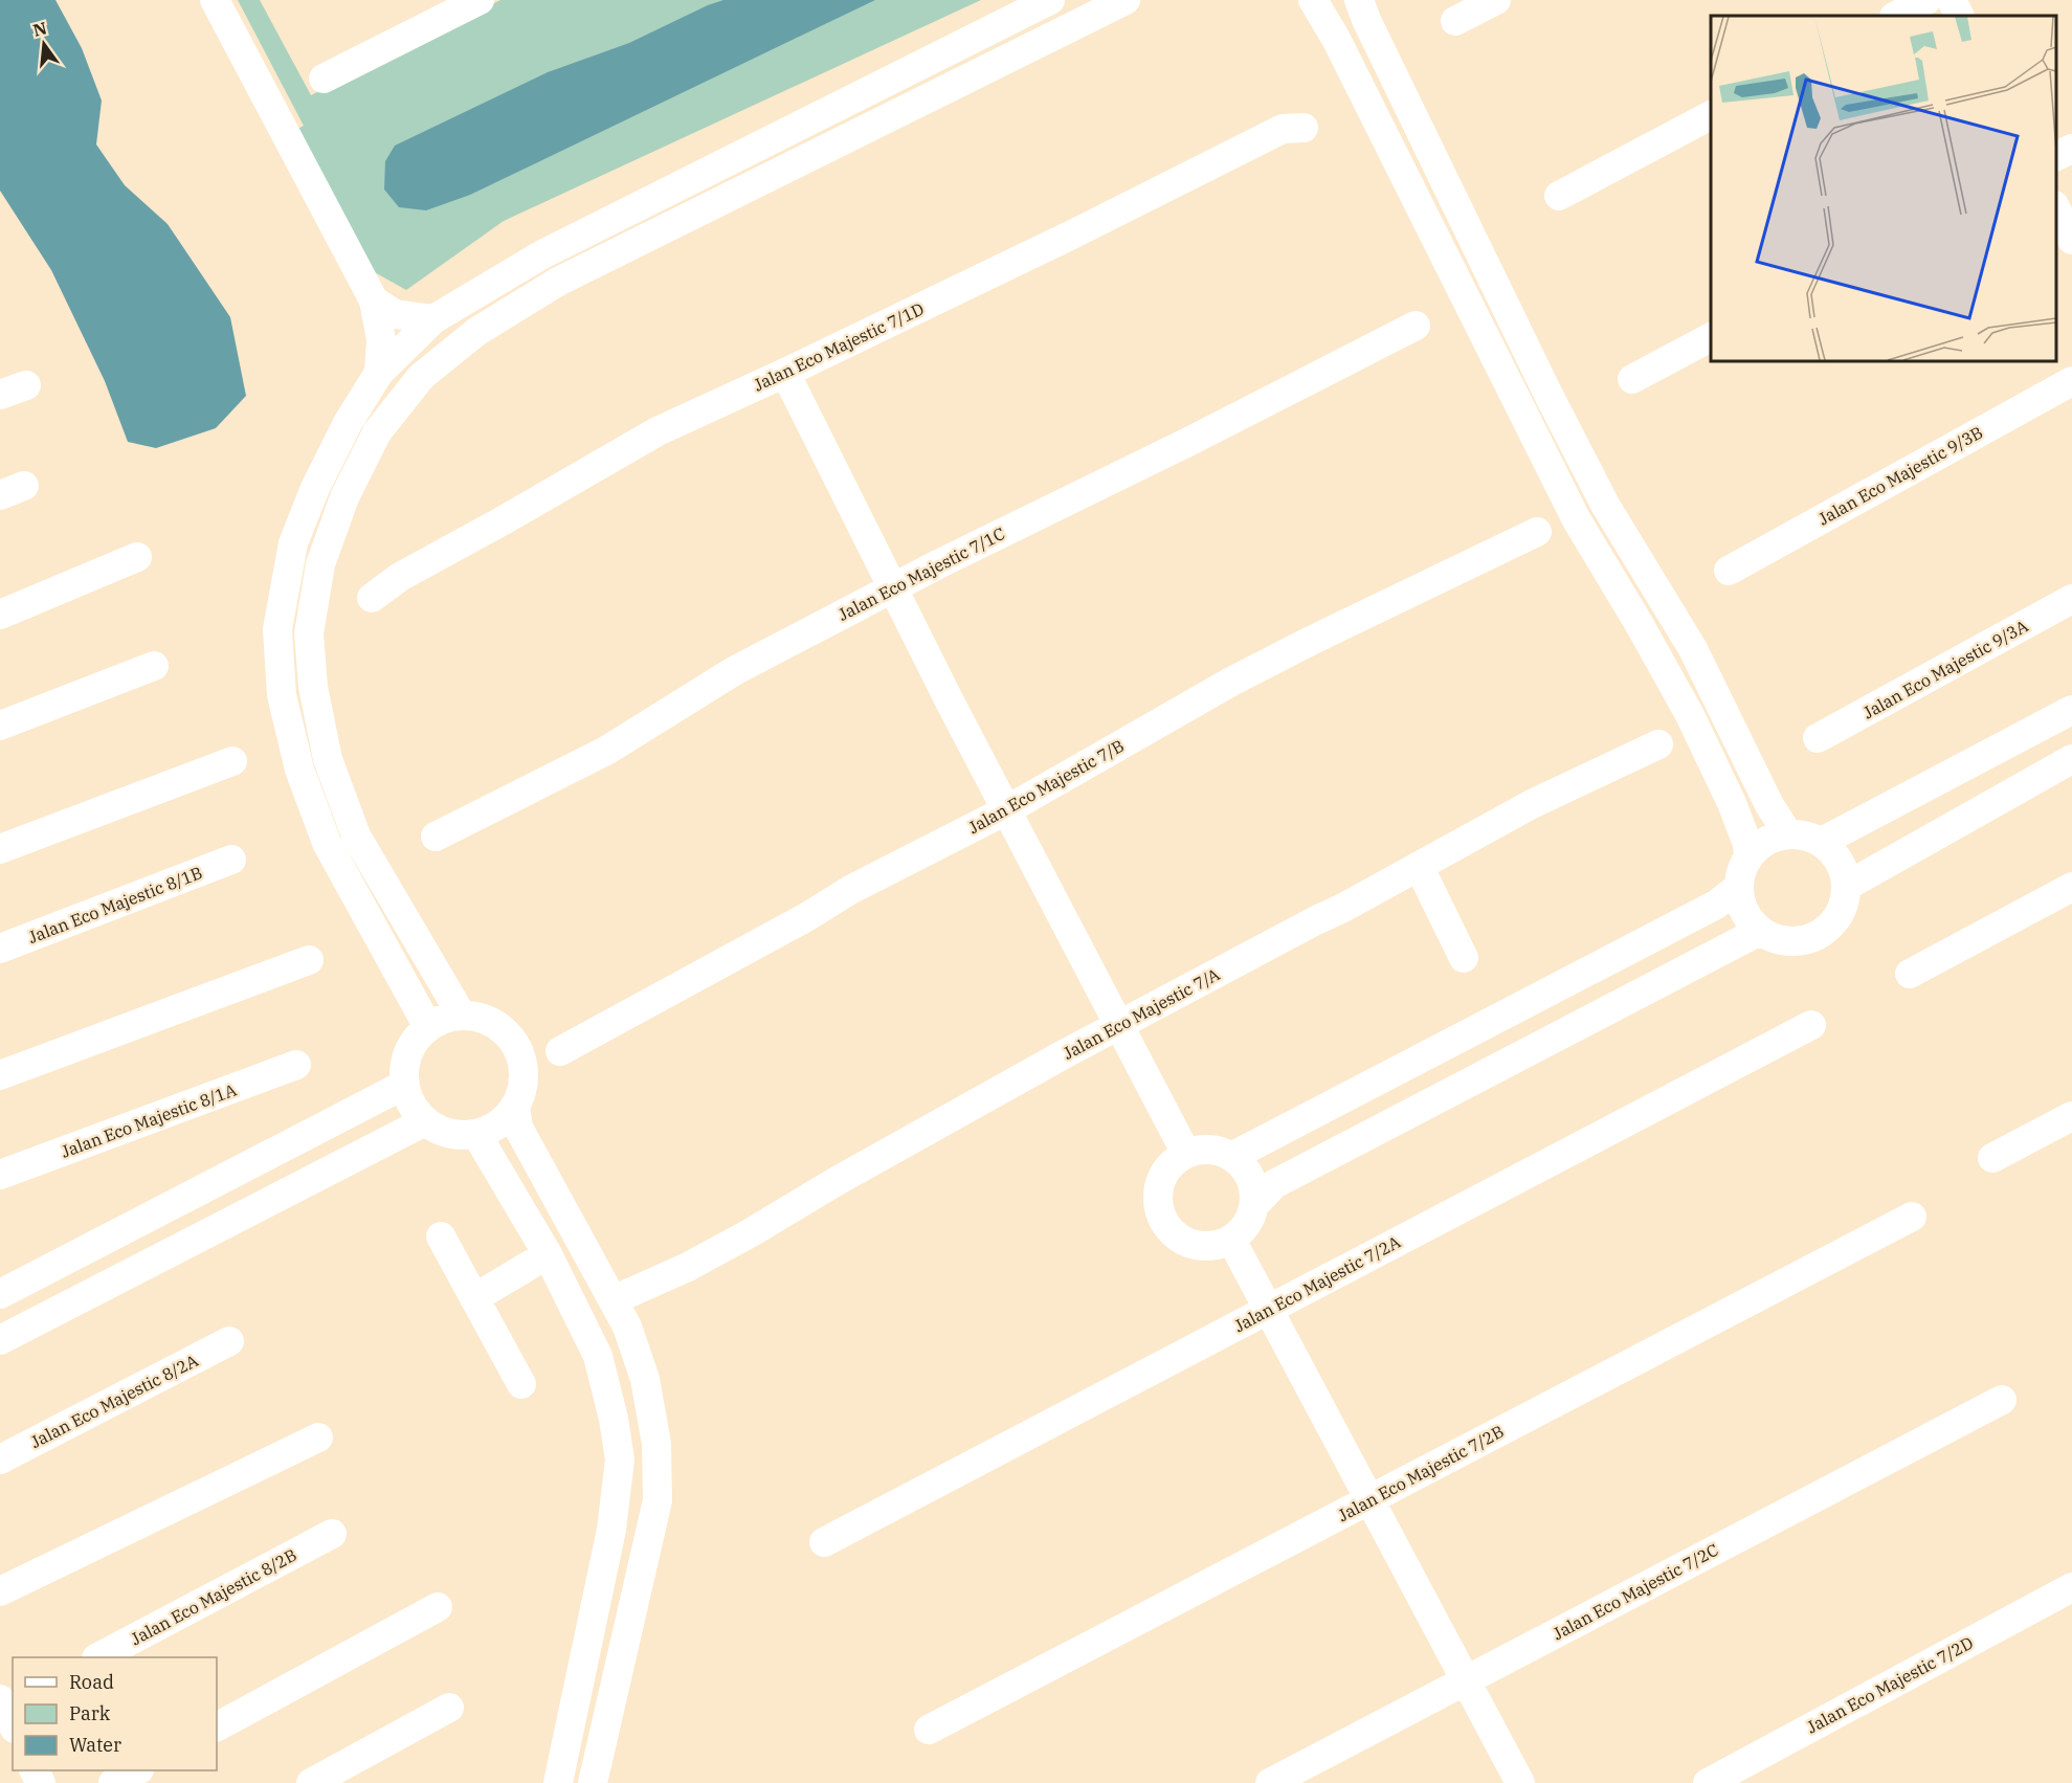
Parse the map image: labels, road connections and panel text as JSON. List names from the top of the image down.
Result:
{
  "streets": {
    "street": [
      "Jalan Eco Majestic 7/1D",
      "Jalan Eco Majestic 9/3B",
      "Jalan Eco Majestic 7/1C",
      "Jalan Eco Majestic 9/3A",
      "Jalan Eco Majestic 7/B",
      "Jalan Eco Majestic 8/1B",
      "Jalan Eco Majestic 7/A",
      "Jalan Eco Majestic 8/1A",
      "Jalan Eco Majestic 7/2A",
      "Jalan Eco Majestic 8/2A",
      "Jalan Eco Majestic 7/2B",
      "Jalan Eco Majestic 7/2C",
      "Jalan Eco Majestic 8/2B",
      "Jalan Eco Majestic 7/2D"
    ]
  },
  "legend": ["Road", "Park", "Water"],
  "north": "top"
}
